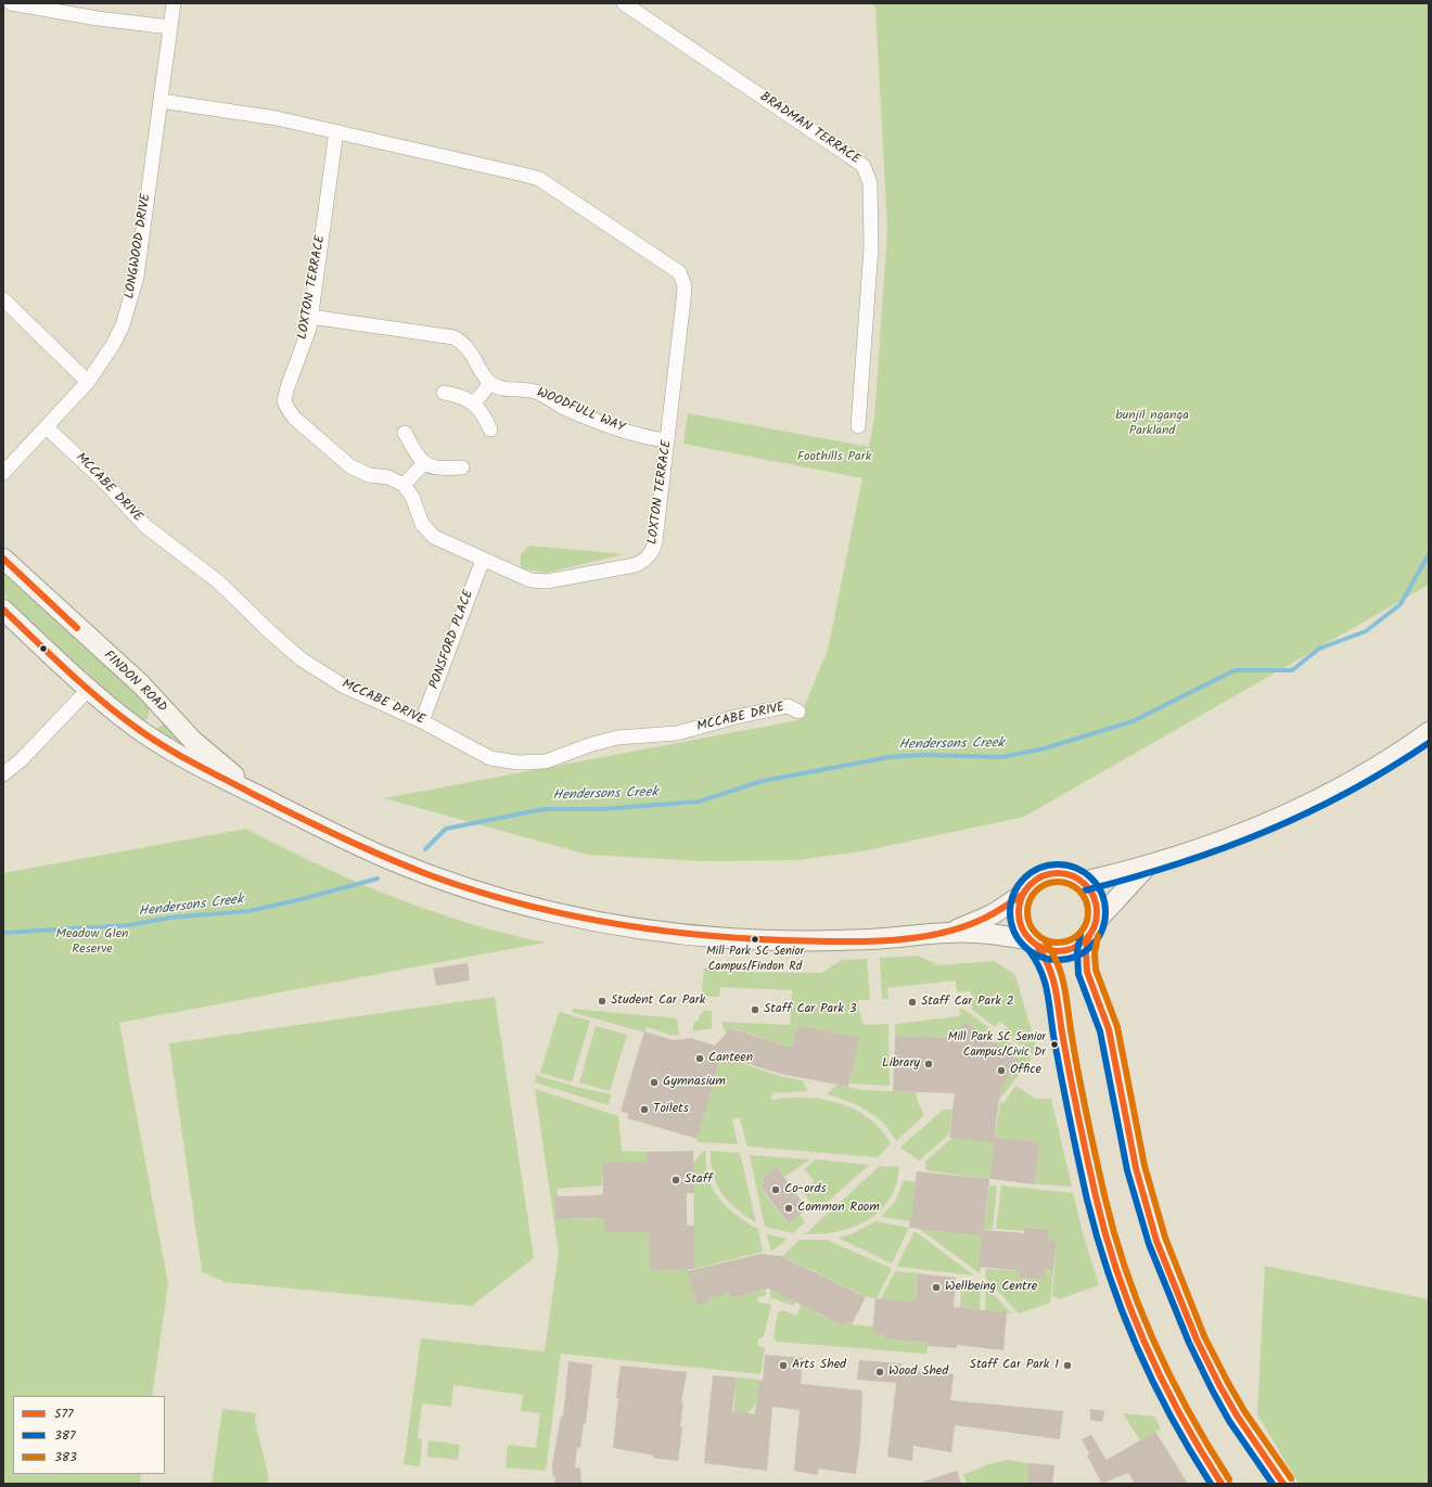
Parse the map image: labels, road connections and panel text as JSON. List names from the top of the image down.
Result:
{
  "streets": {
    "main road": ["FINDON ROAD"],
    "street": [
      "BRADMAN TERRACE",
      "LONGWOOD DRIVE",
      "LOXTON TERRACE",
      "WOODFULL WAY",
      "MCCABE DRIVE",
      "PONSFORD PLACE"
    ]
  },
  "crossings": [
    ["LONGWOOD DRIVE", "LOXTON TERRACE"],
    ["LONGWOOD DRIVE", "MCCABE DRIVE"],
    ["LOXTON TERRACE", "WOODFULL WAY"],
    ["LOXTON TERRACE", "PONSFORD PLACE"],
    ["MCCABE DRIVE", "PONSFORD PLACE"]
  ],
  "water": ["Hendersons Creek"],
  "parks": ["bunjil nganga Parkland", "Foothills Park", "Meadow Glen Reserve"],
  "places": [
    "Mill Park SC Senior Campus/Findon Rd",
    "Student Car Park",
    "Staff Car Park 2",
    "Staff Car Park 3",
    "Mill Park SC Senior Campus/Civic Dr",
    "Canteen",
    "Library",
    "Office",
    "Gymnasium",
    "Toilets",
    "Staff",
    "Co-ords",
    "Common Room",
    "Wellbeing Centre",
    "Arts Shed",
    "Staff Car Park 1",
    "Wood Shed"
  ],
  "lines": ["transit line 577", "transit line 387", "transit line 383"],
  "legend": ["577", "387", "383"]
}
